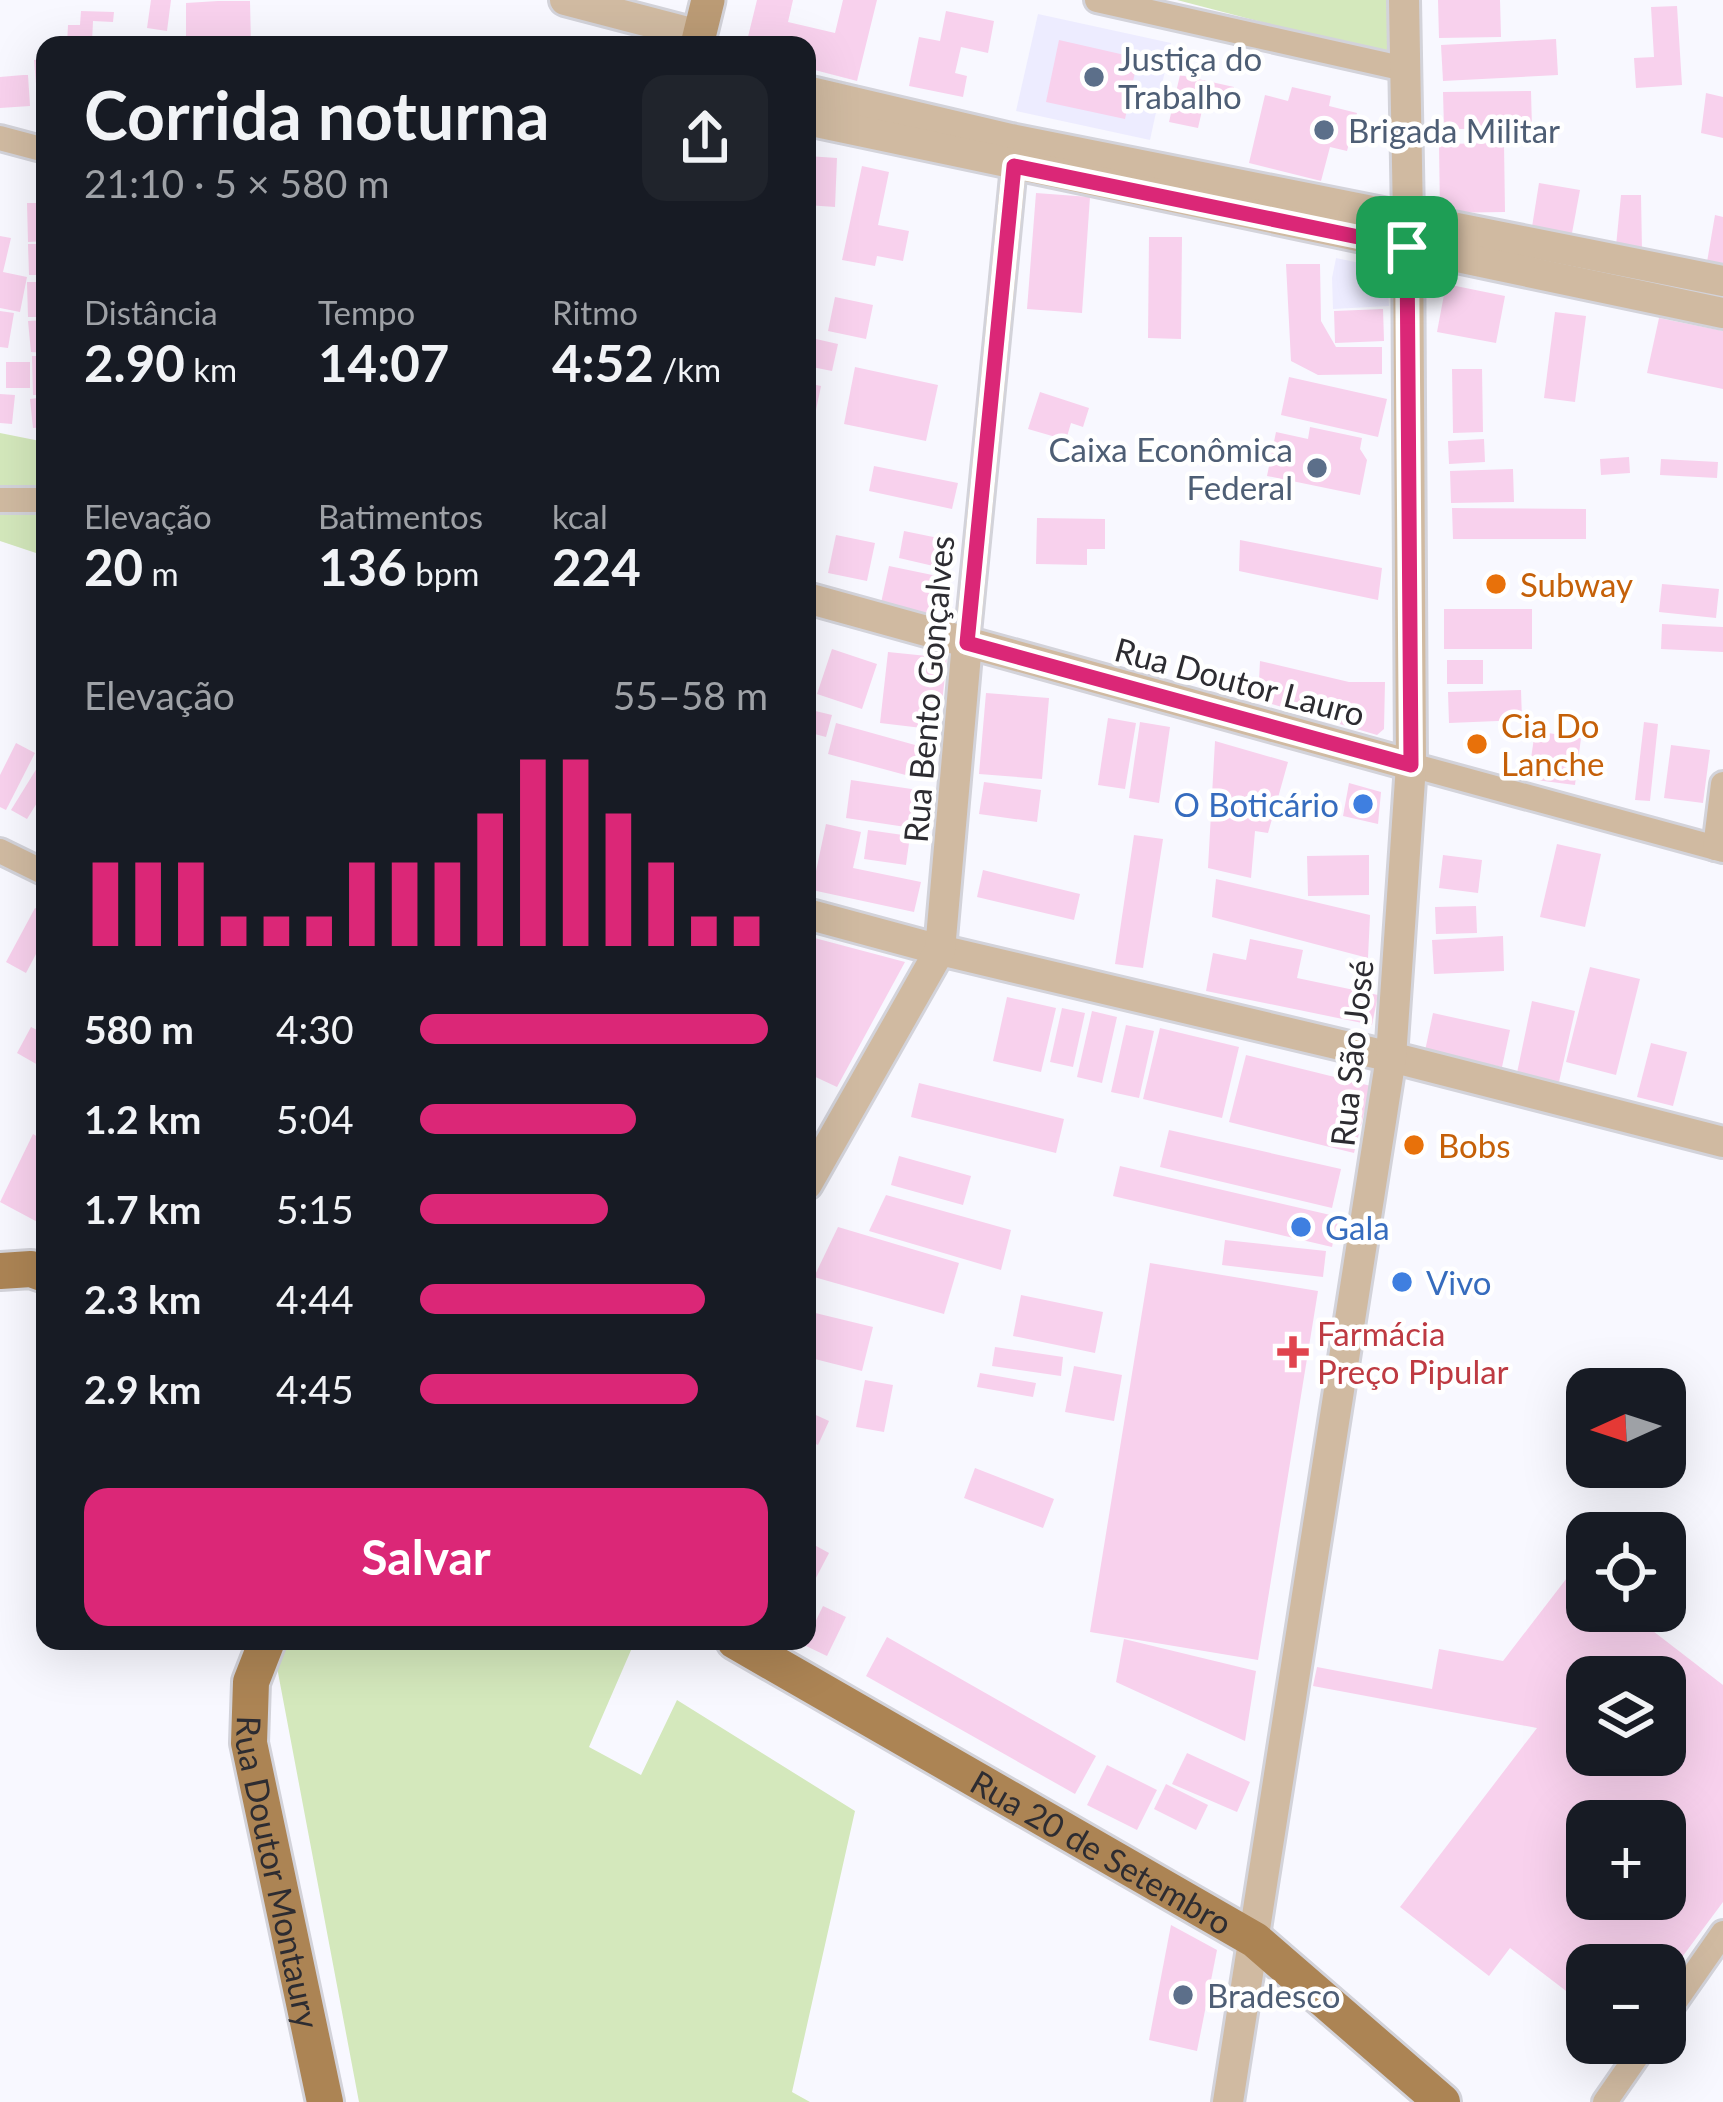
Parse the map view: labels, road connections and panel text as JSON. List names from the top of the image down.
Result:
{
  "streets": {
    "main road": ["Rua 20 de Setembro", "Rua Doutor Montaury"],
    "street": ["Rua Doutor Lauro", "Rua Bento Gonçalves", "Rua São José"]
  },
  "crossings": [
    ["Rua Doutor Lauro", "Rua Bento Gonçalves"],
    ["Rua Doutor Lauro", "Rua São José"],
    ["Rua São José", "Rua 20 de Setembro"]
  ],
  "places": {
    "other": [
      "Justiça do Trabalho",
      "Brigada Militar",
      "Caixa Econômica Federal",
      "Subway",
      "Cia Do Lanche",
      "O Boticário",
      "Bobs",
      "Gala",
      "Vivo",
      "Bradesco"
    ],
    "health": ["Farmácia Preço Pipular"]
  },
  "north": "left",
  "page": {
    "heading": ["Corrida noturna", "21:10 · 5 × 580 m"],
    "stats": [
      ["Distância", "2.90 km"],
      ["Tempo", "14:07"],
      ["Ritmo", "4:52 /km"],
      ["Elevação", "20 m"],
      ["Batimentos", "136 bpm"],
      ["kcal", "224"]
    ],
    "chart": ["Elevação", "55–58 m"],
    "list": [
      {
        "name": "580 m",
        "note": "4:30"
      },
      {
        "name": "1.2 km",
        "note": "5:04"
      },
      {
        "name": "1.7 km",
        "note": "5:15"
      },
      {
        "name": "2.3 km",
        "note": "4:44"
      },
      {
        "name": "2.9 km",
        "note": "4:45"
      }
    ],
    "map_buttons": ["+", "−"],
    "buttons": "Salvar"
  }
}
